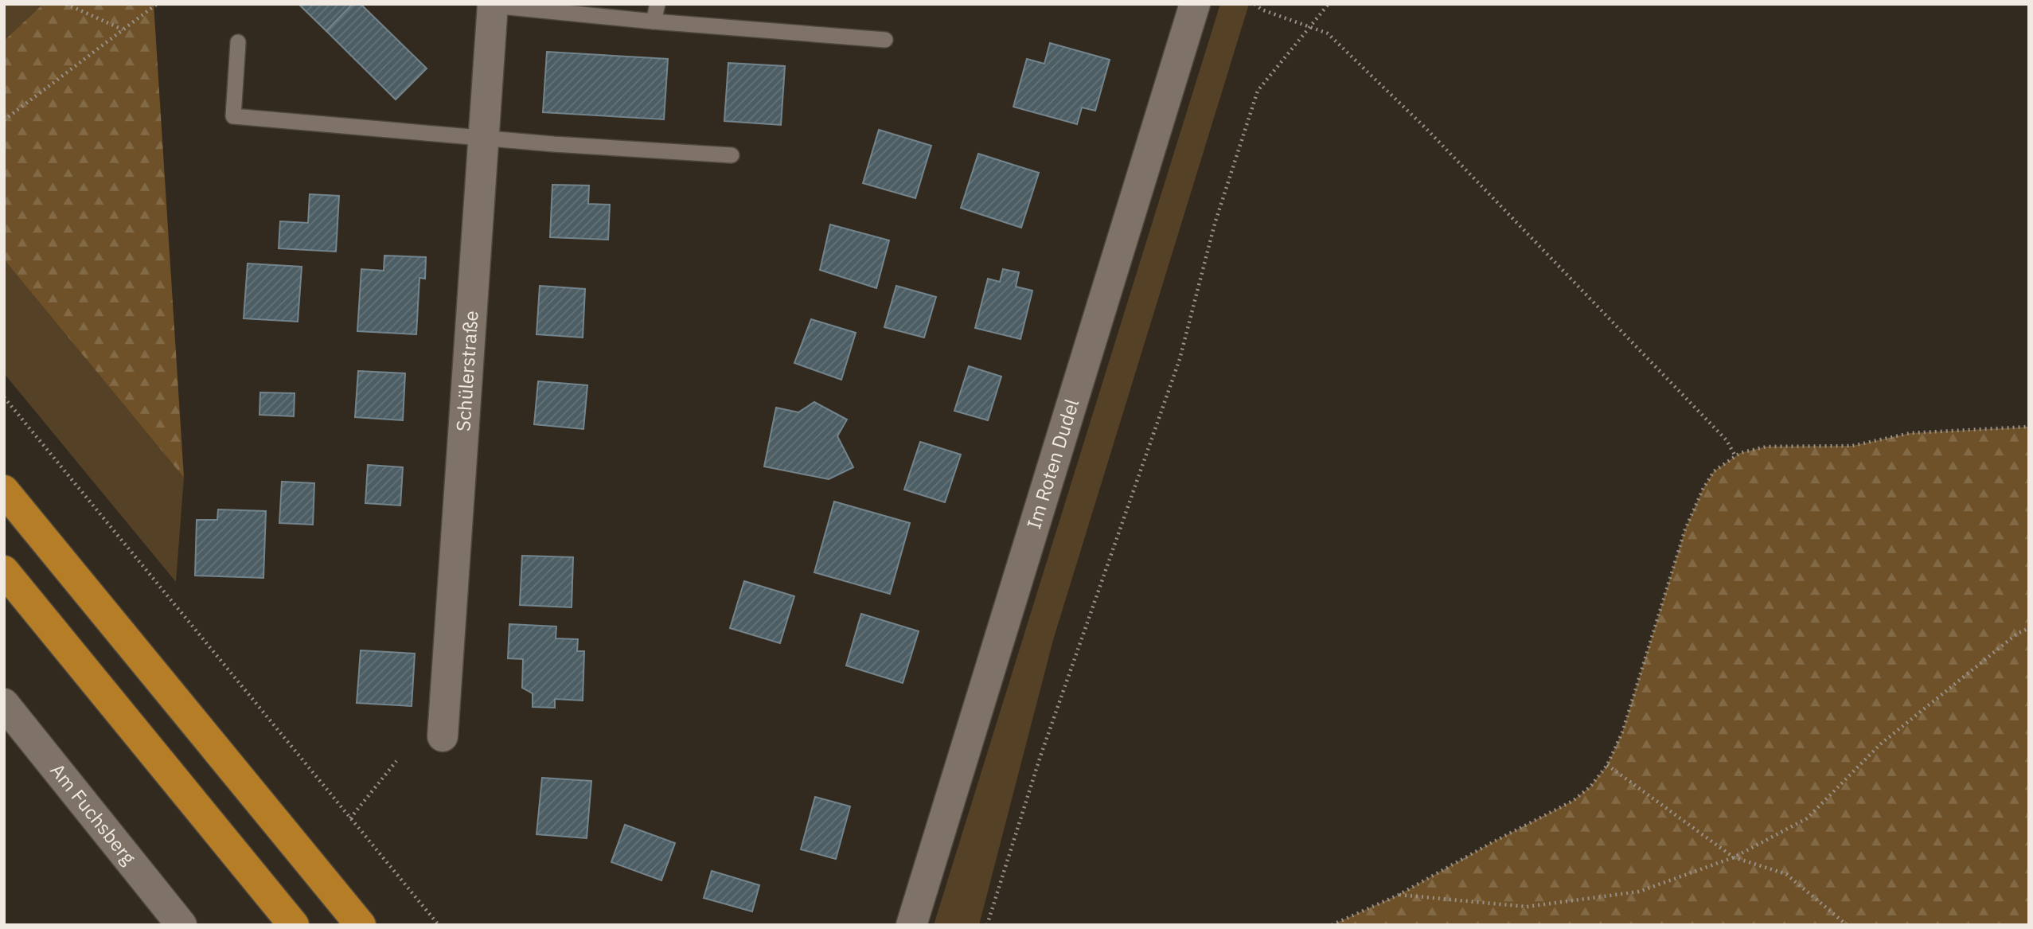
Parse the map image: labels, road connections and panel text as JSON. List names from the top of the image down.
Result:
{
  "streets": {
    "street": ["Schülerstraße", "Im Roten Dudel", "Am Fuchsberg"]
  }
}
